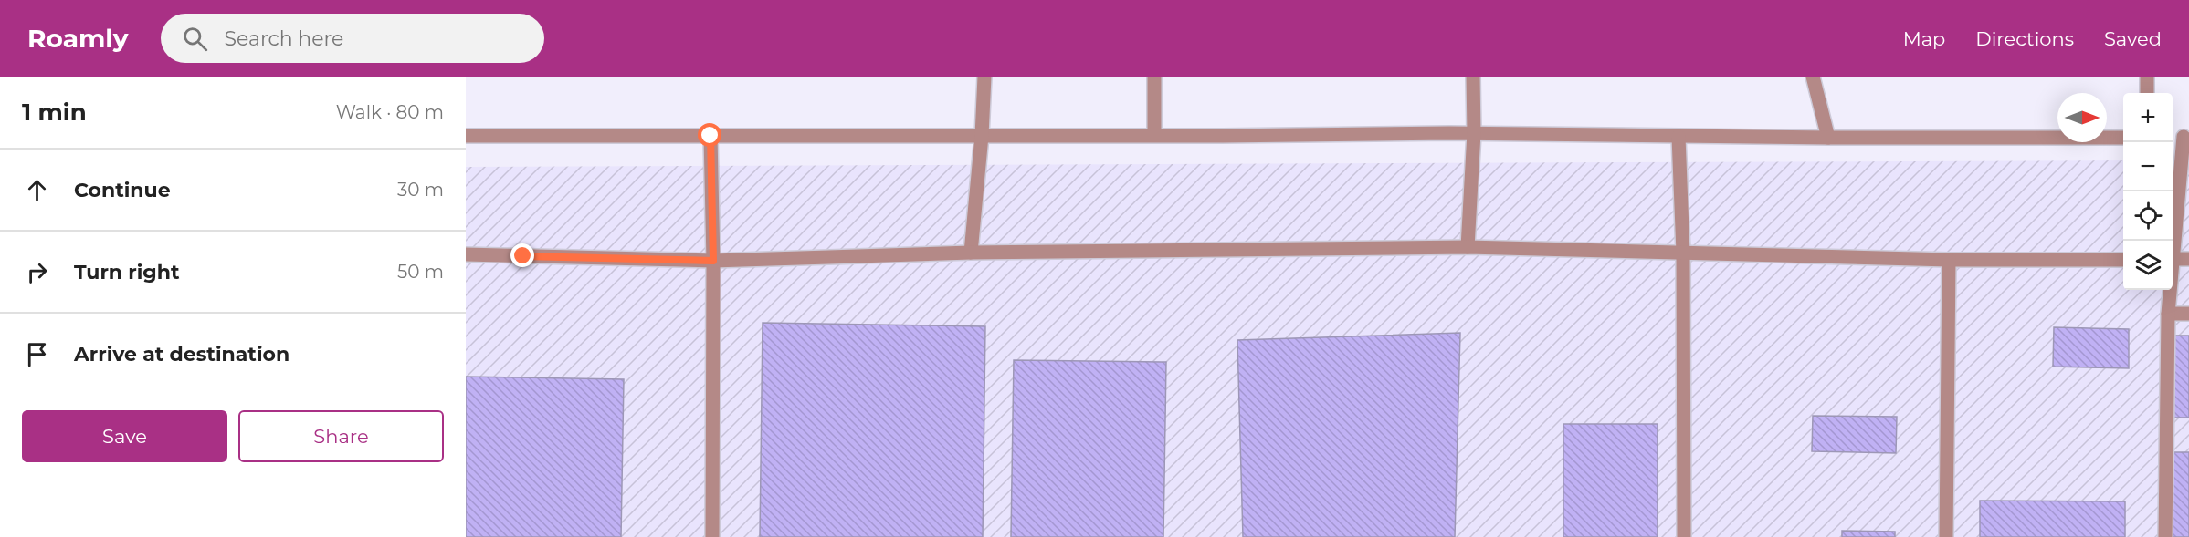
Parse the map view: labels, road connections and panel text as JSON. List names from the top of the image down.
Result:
{
  "north": "right",
  "page": {
    "header": "Roamly",
    "search": "Search here",
    "nav": ["Map", "Directions", "Saved"],
    "heading": ["1 min", "Walk · 80 m"],
    "map_buttons": ["+", "−"],
    "list": [
      ["Continue", "30 m"],
      ["Turn right", "50 m"],
      "Arrive at destination"
    ],
    "buttons": ["Save", "Share"]
  }
}
